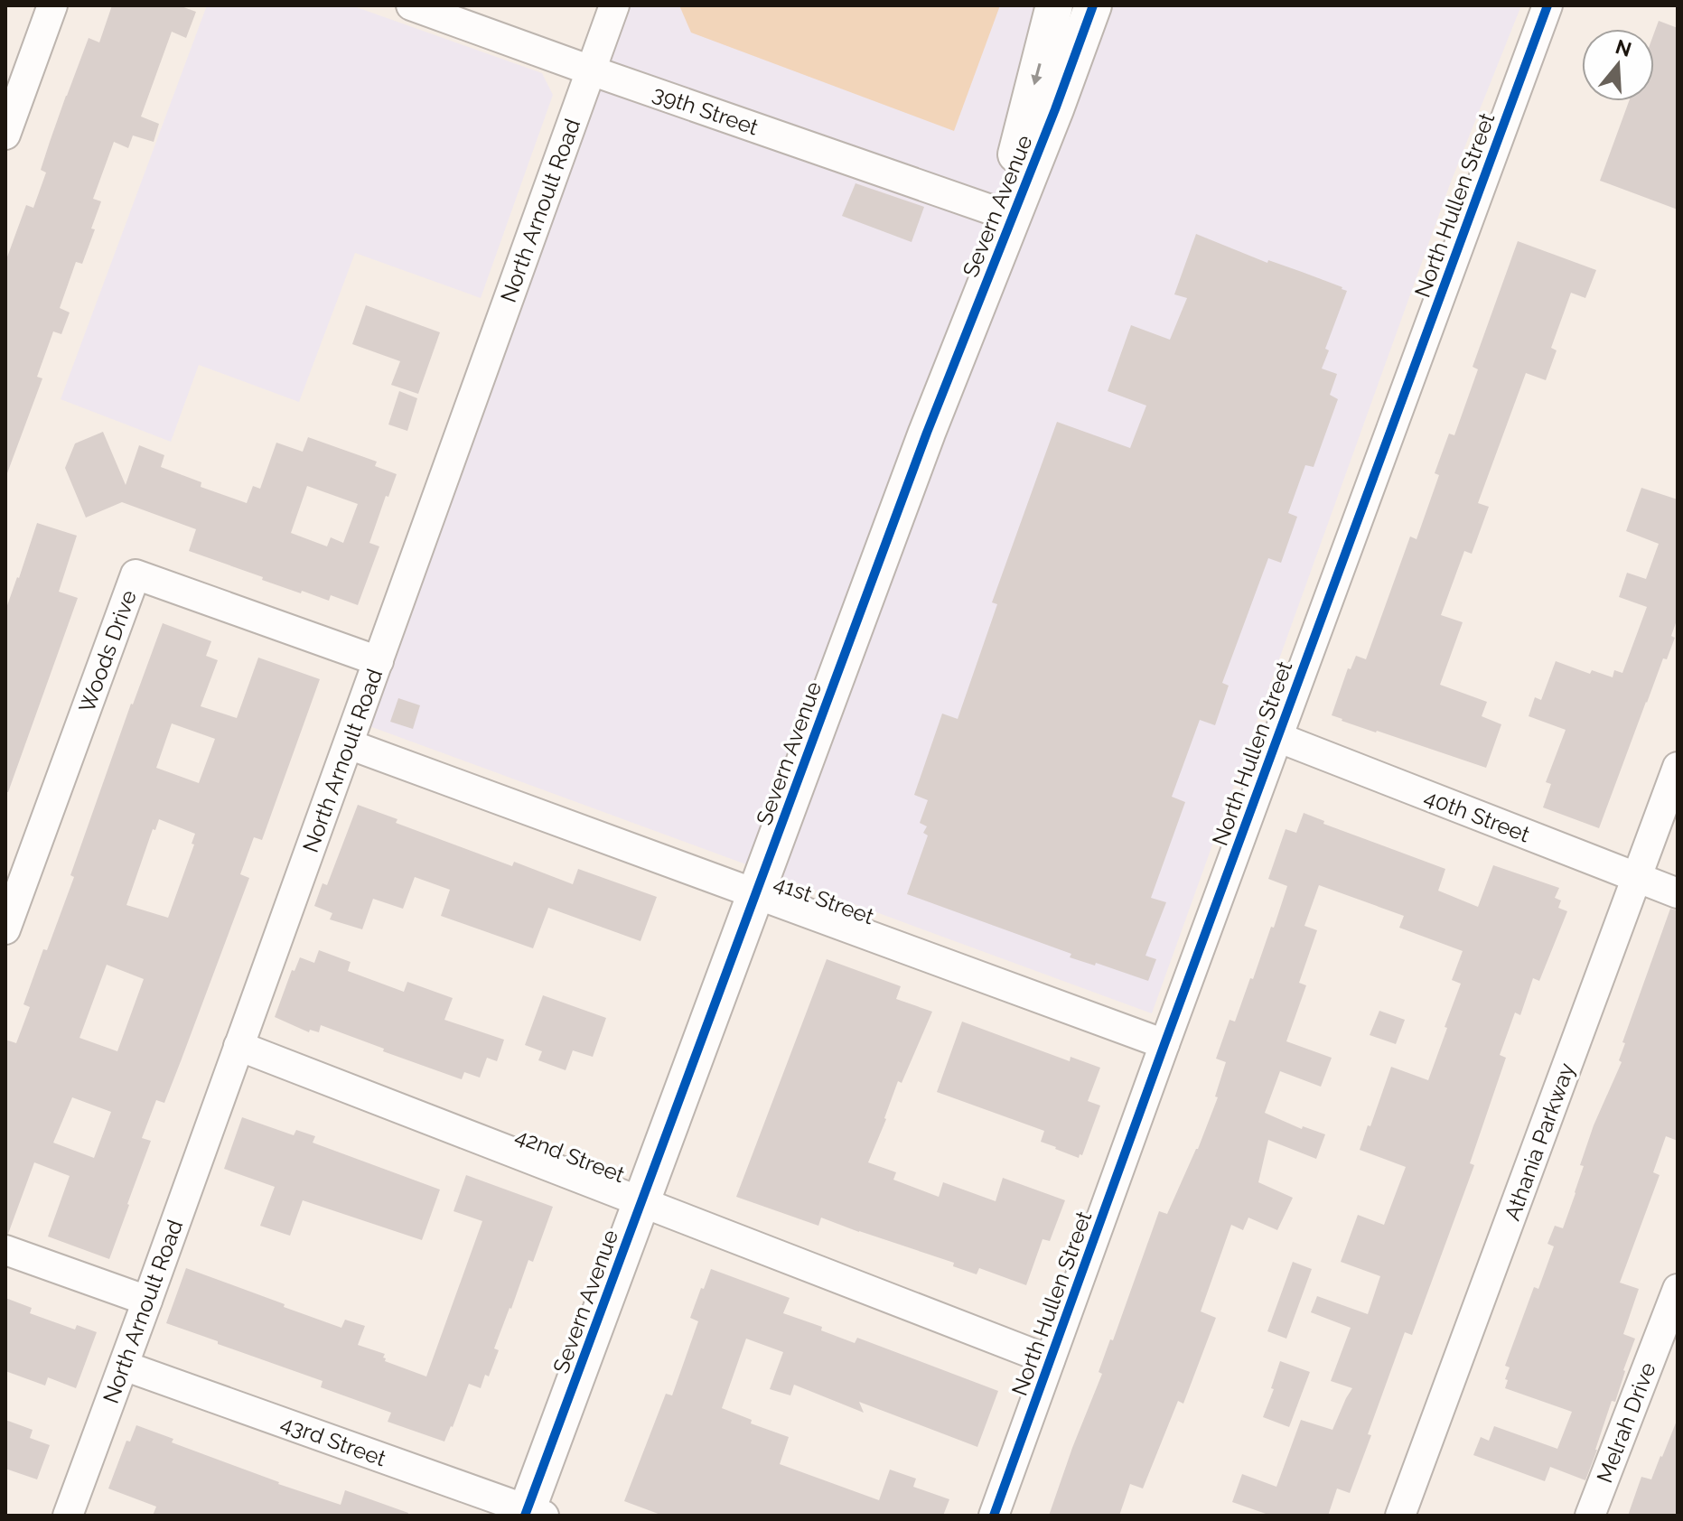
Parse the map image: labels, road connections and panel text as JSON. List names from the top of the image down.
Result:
{
  "streets": {
    "street": [
      "39th Street",
      "North Hullen Street",
      "Severn Avenue",
      "North Arnoult Road",
      "Woods Drive",
      "40th Street",
      "41st Street",
      "Athania Parkway",
      "42nd Street",
      "Melrah Drive",
      "43rd Street"
    ]
  },
  "crossings": [
    ["39th Street", "Severn Avenue"],
    ["39th Street", "North Arnoult Road"],
    ["North Hullen Street", "40th Street"],
    ["North Hullen Street", "41st Street"],
    ["North Hullen Street", "42nd Street"],
    ["Severn Avenue", "41st Street"],
    ["Severn Avenue", "42nd Street"],
    ["Severn Avenue", "43rd Street"],
    ["North Arnoult Road", "Woods Drive"],
    ["North Arnoult Road", "41st Street"],
    ["North Arnoult Road", "42nd Street"],
    ["North Arnoult Road", "43rd Street"],
    ["40th Street", "Athania Parkway"]
  ],
  "north": "top"
}
